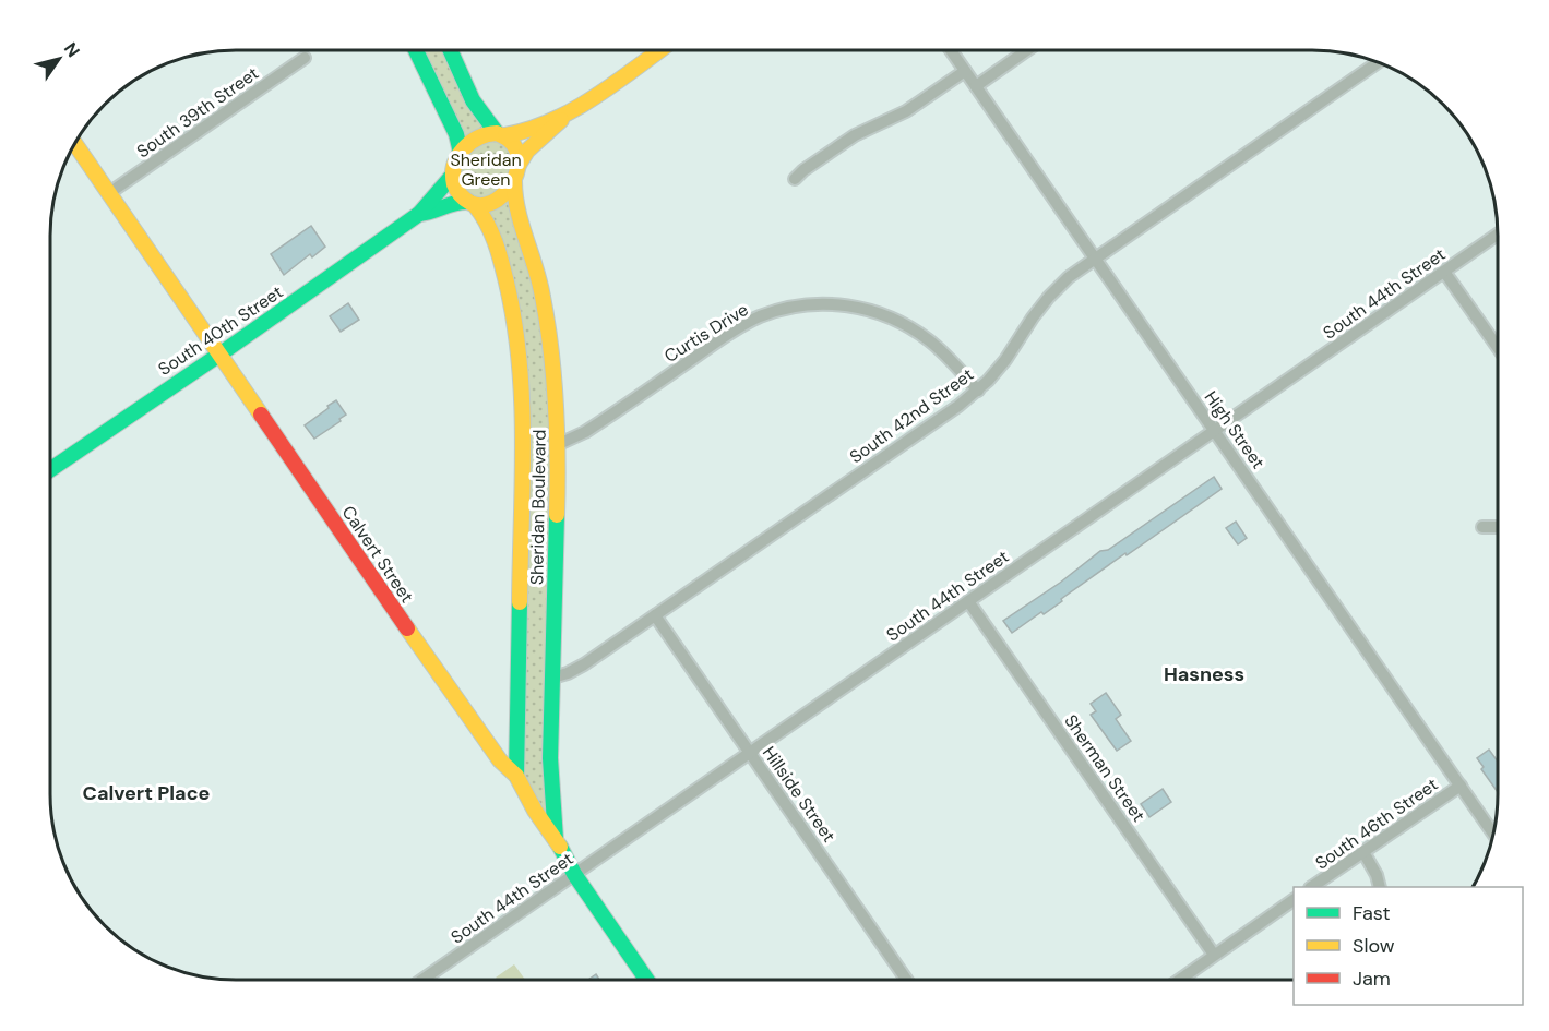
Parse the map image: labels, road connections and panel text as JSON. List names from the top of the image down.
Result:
{
  "streets": {
    "main road": ["South 40th Street", "Sheridan Boulevard", "Calvert Street"],
    "street": [
      "South 39th Street",
      "South 44th Street",
      "Curtis Drive",
      "South 42nd Street",
      "High Street",
      "Sherman Street",
      "Hillside Street",
      "South 46th Street"
    ]
  },
  "crossings": [
    ["South 39th Street", "Calvert Street"],
    ["South 44th Street", "High Street"],
    ["South 44th Street", "Calvert Street"],
    ["South 44th Street", "Sherman Street"],
    ["South 44th Street", "Hillside Street"],
    ["South 40th Street", "Sheridan Boulevard"],
    ["South 40th Street", "Calvert Street"],
    ["Curtis Drive", "South 42nd Street"],
    ["Curtis Drive", "Sheridan Boulevard"],
    ["South 42nd Street", "High Street"],
    ["South 42nd Street", "Sheridan Boulevard"],
    ["South 42nd Street", "Hillside Street"],
    ["High Street", "South 46th Street"],
    ["Sheridan Boulevard", "Calvert Street"]
  ],
  "districts": ["Hasness", "Calvert Place"],
  "parks": ["Sheridan Green"],
  "legend": ["Fast", "Slow", "Jam"],
  "north": "top right"
}
